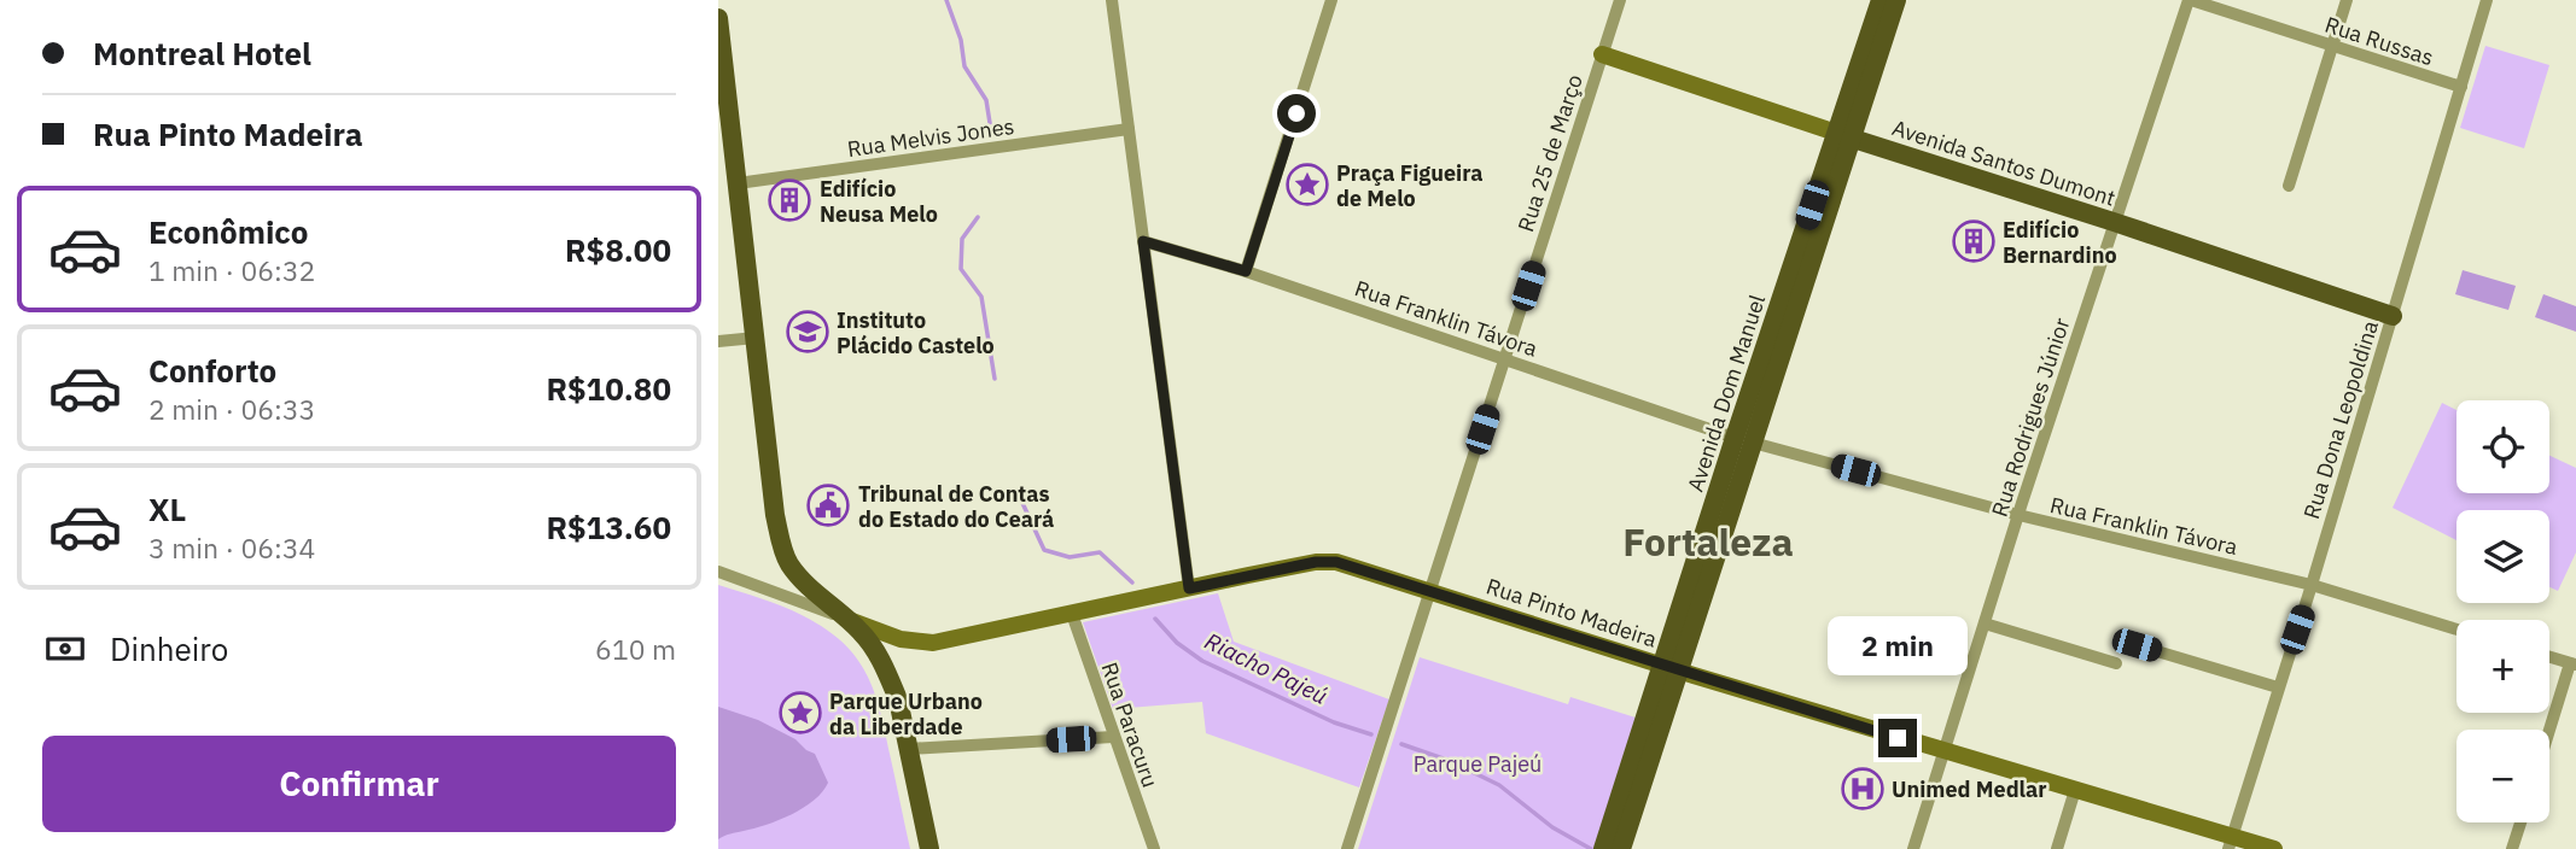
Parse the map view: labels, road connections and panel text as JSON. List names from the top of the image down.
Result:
{
  "streets": {
    "main road": ["Avenida Santos Dumont", "Avenida Dom Manuel", "Rua Pinto Madeira"],
    "street": [
      "Rua Russas",
      "Rua Melvis Jones",
      "Rua 25 de Março",
      "Rua Franklin Távora",
      "Rua Rodrigues Júnior",
      "Rua Dona Leopoldina",
      "Rua Paracuru"
    ]
  },
  "crossings": [
    ["Rua Russas", "Rua Rodrigues Júnior"],
    ["Rua Russas", "Rua Dona Leopoldina"],
    ["Rua 25 de Março", "Avenida Santos Dumont"],
    ["Rua 25 de Março", "Rua Franklin Távora"],
    ["Rua 25 de Março", "Rua Pinto Madeira"],
    ["Avenida Santos Dumont", "Avenida Dom Manuel"],
    ["Avenida Santos Dumont", "Rua Rodrigues Júnior"],
    ["Avenida Santos Dumont", "Rua Dona Leopoldina"],
    ["Rua Franklin Távora", "Avenida Dom Manuel"],
    ["Rua Franklin Távora", "Rua Rodrigues Júnior"],
    ["Rua Franklin Távora", "Rua Dona Leopoldina"],
    ["Avenida Dom Manuel", "Rua Pinto Madeira"],
    ["Rua Rodrigues Júnior", "Rua Pinto Madeira"],
    ["Rua Dona Leopoldina", "Rua Pinto Madeira"],
    ["Rua Pinto Madeira", "Rua Paracuru"]
  ],
  "districts": ["Fortaleza"],
  "water": ["Riacho Pajeú"],
  "parks": ["Parque Pajeú"],
  "places": {
    "place": ["Praça Figueira de Melo", "Parque Urbano da Liberdade"],
    "building": ["Edifício Neusa Melo", "Edifício Bernardino"],
    "school or university": ["Instituto Plácido Castelo"],
    "public building": ["Tribunal de Contas do Estado do Ceará"],
    "hospital": ["Unimed Medlar"]
  },
  "page": {
    "banner": ["Montreal Hotel", "Rua Pinto Madeira"],
    "list": [
      {
        "name": "Econômico",
        "note": "1 min · 06:32",
        "value": "R$8.00"
      },
      {
        "name": "Conforto",
        "note": "2 min · 06:33",
        "value": "R$10.80"
      },
      {
        "name": "XL",
        "note": "3 min · 06:34",
        "value": "R$13.60"
      }
    ],
    "map_buttons": ["+", "−"],
    "pay": ["Dinheiro", "610 m"],
    "bubble": "2 min",
    "buttons": "Confirmar"
  }
}
